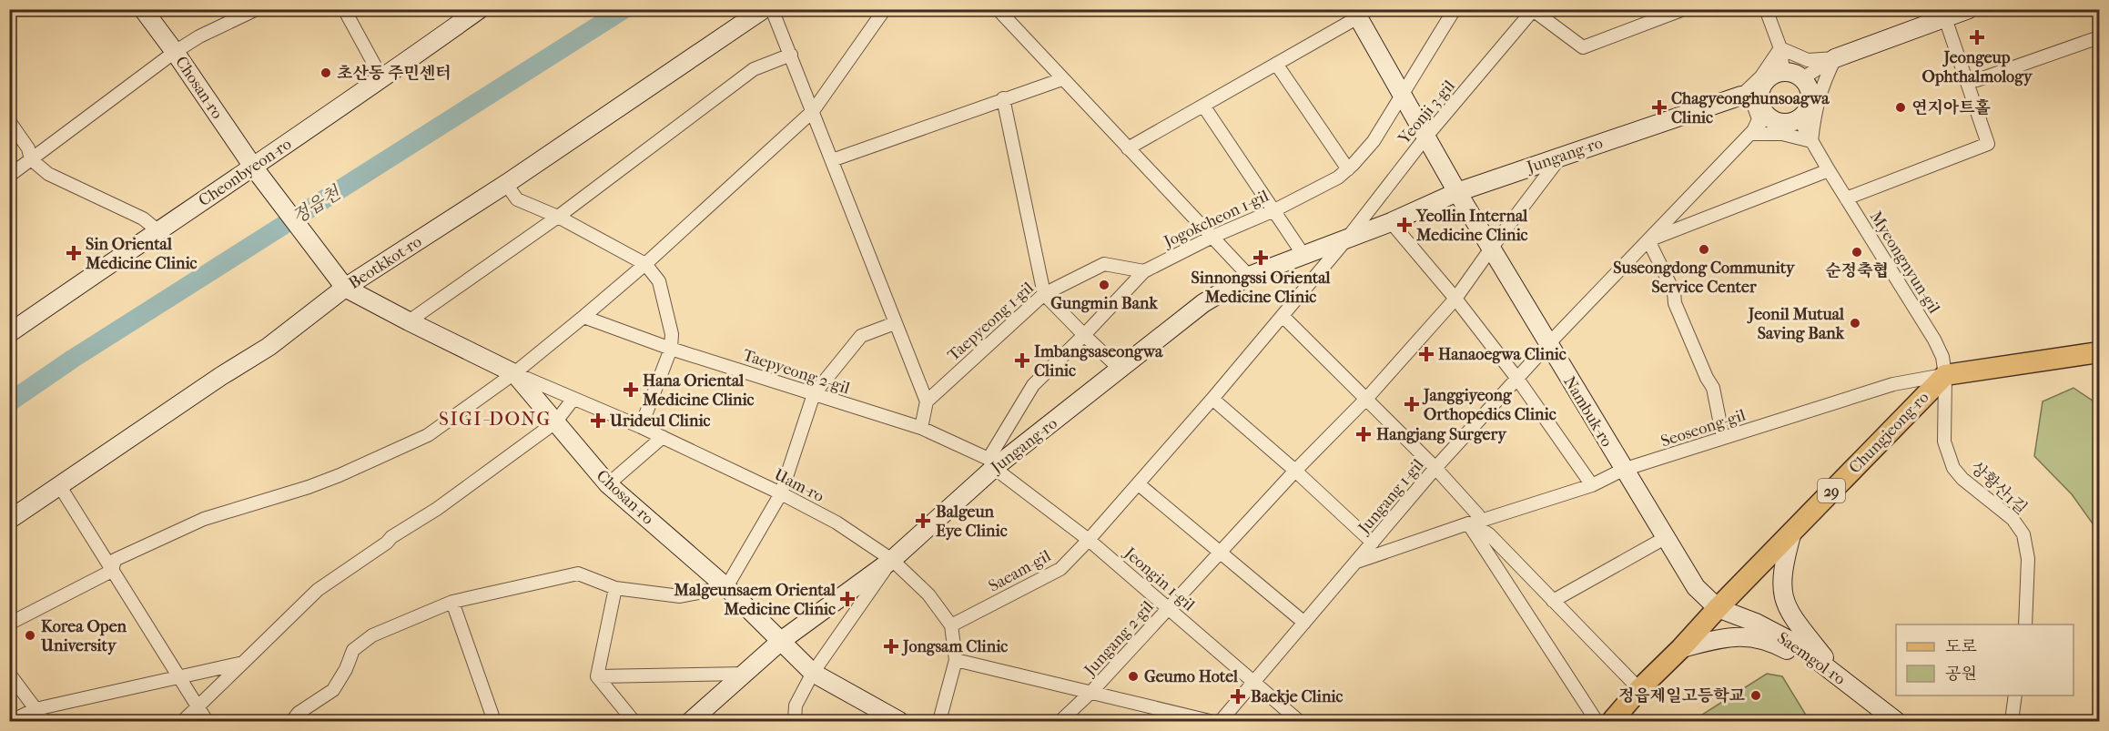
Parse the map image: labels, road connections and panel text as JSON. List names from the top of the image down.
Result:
{
  "streets": {
    "main road": ["Chungjeong-ro", "29"],
    "street": [
      "Chosan-ro",
      "Yeonji 3-gil",
      "Jungang-ro",
      "Cheonbyeon-ro",
      "Jogokcheon 1-gil",
      "Beotkkot-ro",
      "Myeongnyun-gil",
      "Taepyeong 1-gil",
      "Taepyeong 2-gil",
      "Nambuk-ro",
      "Seoseong-gil",
      "Uam-ro",
      "상황산1길",
      "Jungang 1-gil",
      "Saeam-gil",
      "Jeongin 1-gil",
      "Jungang 2-gil",
      "Saemgol-ro"
    ]
  },
  "crossings": [
    ["Chosan-ro", "Jungang-ro"],
    ["Chosan-ro", "Cheonbyeon-ro"],
    ["Chosan-ro", "Beotkkot-ro"],
    ["Chosan-ro", "Uam-ro"],
    ["Yeonji 3-gil", "Jungang-ro"],
    ["Yeonji 3-gil", "Nambuk-ro"],
    ["Yeonji 3-gil", "Saeam-gil"],
    ["Jungang-ro", "Jogokcheon 1-gil"],
    ["Jungang-ro", "Taepyeong 2-gil"],
    ["Jungang-ro", "Nambuk-ro"],
    ["Jungang-ro", "Uam-ro"],
    ["Jungang-ro", "Saeam-gil"],
    ["Jungang-ro", "Jeongin 1-gil"],
    ["Jungang-ro", "Jungang 2-gil"],
    ["Jogokcheon 1-gil", "Taepyeong 1-gil"],
    ["Jogokcheon 1-gil", "Taepyeong 2-gil"],
    ["Jogokcheon 1-gil", "Nambuk-ro"],
    ["Jogokcheon 1-gil", "Jeongin 1-gil"],
    ["Myeongnyun-gil", "Seoseong-gil"],
    ["Myeongnyun-gil", "Chungjeong-ro"],
    ["Myeongnyun-gil", "상황산1길"],
    ["Myeongnyun-gil", "Jungang 1-gil"],
    ["Taepyeong 2-gil", "Jeongin 1-gil"],
    ["Nambuk-ro", "Seoseong-gil"],
    ["Nambuk-ro", "Chungjeong-ro"],
    ["Nambuk-ro", "Jungang 1-gil"],
    ["Nambuk-ro", "Jungang 2-gil"],
    ["Nambuk-ro", "Saemgol-ro"],
    ["Seoseong-gil", "Chungjeong-ro"],
    ["Seoseong-gil", "상황산1길"],
    ["Seoseong-gil", "Jungang 1-gil"],
    ["Chungjeong-ro", "상황산1길"],
    ["Chungjeong-ro", "Saemgol-ro"],
    ["Uam-ro", "Saeam-gil"],
    ["Jungang 1-gil", "Jeongin 1-gil"],
    ["Saeam-gil", "Jeongin 1-gil"],
    ["Jeongin 1-gil", "Jungang 2-gil"]
  ],
  "districts": ["SIGI-DONG"],
  "water": ["정읍천"],
  "places": {
    "health": [
      "Jeongeup Ophthalmology",
      "Chagyeonghunsoagwa Clinic",
      "Yeollin Internal Medicine Clinic",
      "Sin Oriental Medicine Clinic",
      "Sinnongssi Oriental Medicine Clinic",
      "Hanaoegwa Clinic",
      "Imbangsaseongwa Clinic",
      "Hana Oriental Medicine Clinic",
      "Janggiyeong Orthopedics Clinic",
      "Urideul Clinic",
      "Hangjang Surgery",
      "Balgeun Eye Clinic",
      "Malgeunsaem Oriental Medicine Clinic",
      "Jongsam Clinic",
      "Baekje Clinic"
    ],
    "other": [
      "초산동 주민센터",
      "연지아트홀",
      "Suseongdong Community Service Center",
      "순정축협",
      "Gungmin Bank",
      "Jeonil Mutual Saving Bank",
      "Korea Open University",
      "Geumo Hotel",
      "정읍제일고등학교"
    ]
  },
  "legend": ["도로", "공원"]
}
